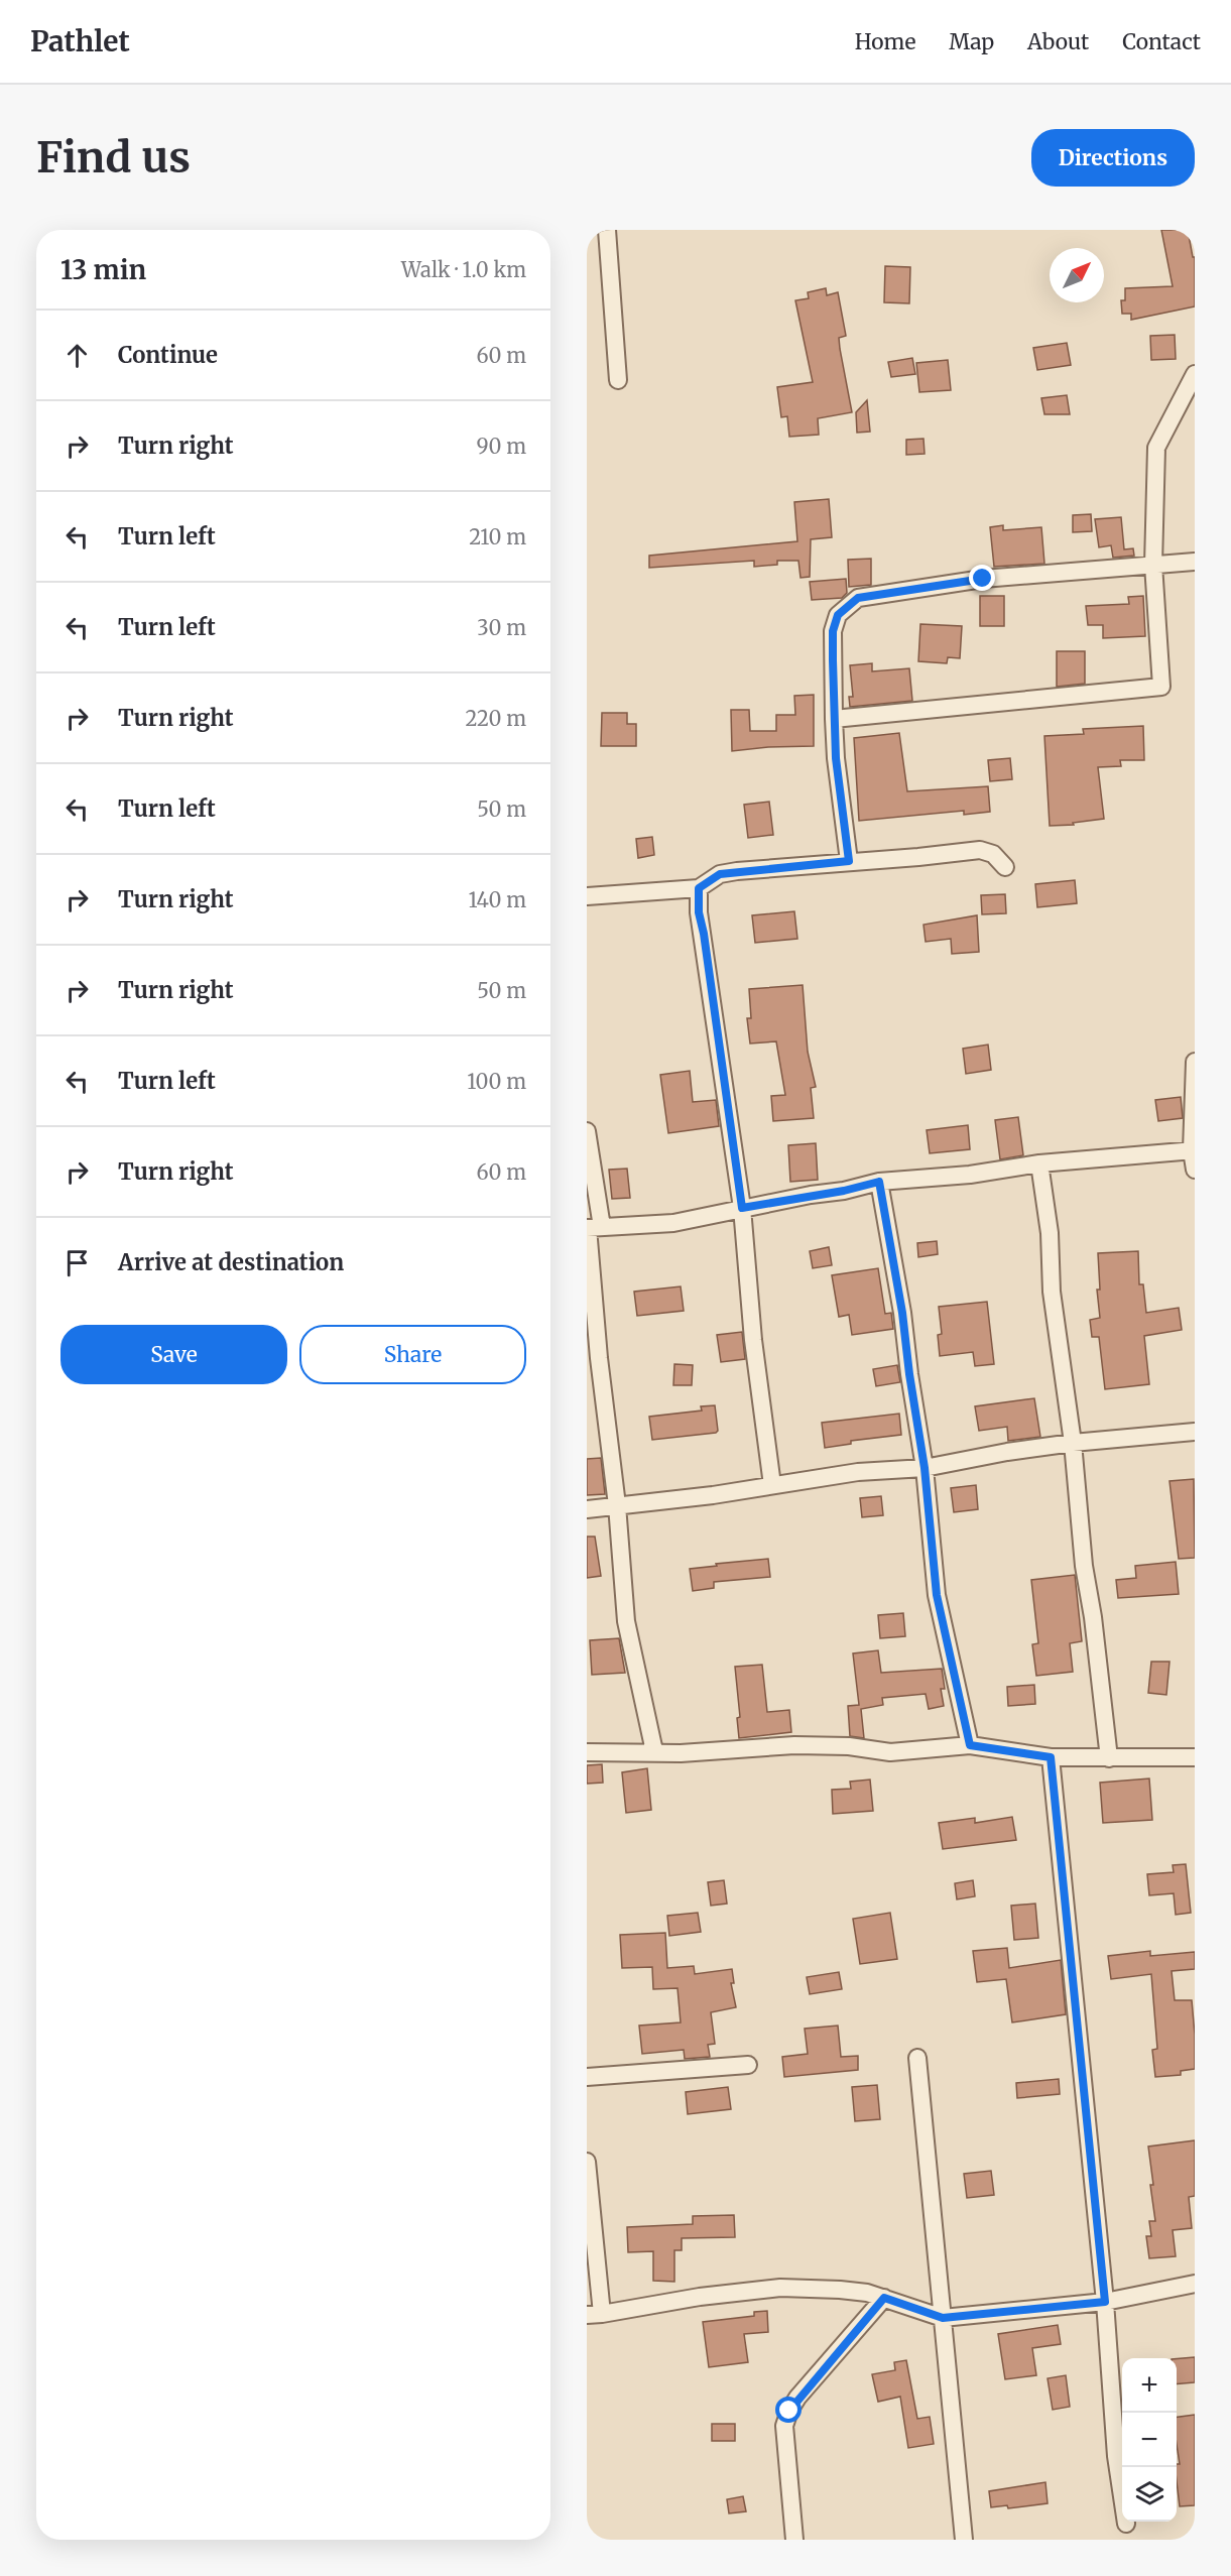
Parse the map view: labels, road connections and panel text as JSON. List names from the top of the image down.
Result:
{
  "north": "top right",
  "page": {
    "header": "Pathlet",
    "nav": [
      "Home",
      "Map",
      "About",
      "Contact"
    ],
    "buttons": [
      "Directions",
      ["Save", "Share"]
    ],
    "title": "Find us",
    "heading": ["13 min", "Walk · 1.0 km"],
    "list": [
      ["Continue", "60 m"],
      ["Turn right", "90 m"],
      ["Turn left", "210 m"],
      ["Turn left", "30 m"],
      ["Turn right", "220 m"],
      ["Turn left", "50 m"],
      ["Turn right", "140 m"],
      ["Turn right", "50 m"],
      ["Turn left", "100 m"],
      ["Turn right", "60 m"],
      "Arrive at destination"
    ],
    "map_buttons": ["+", "−"]
  }
}
